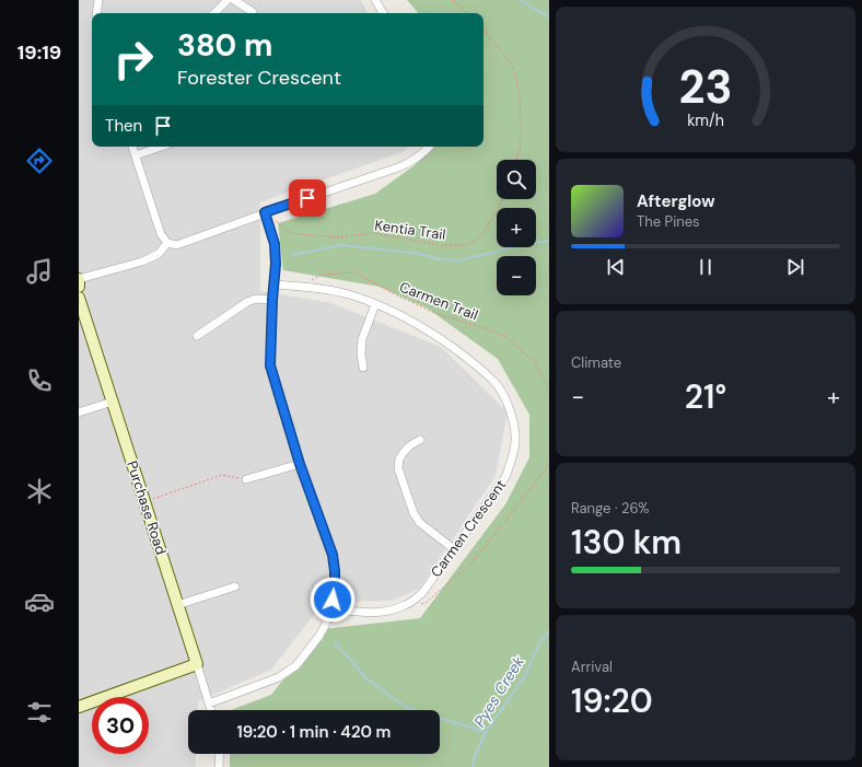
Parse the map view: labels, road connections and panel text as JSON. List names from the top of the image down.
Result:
{
  "streets": {
    "main road": ["Purchase Road"],
    "street": ["Carmen Crescent"],
    "path": ["Kentia Trail", "Carmen Trail"]
  },
  "crossings": [
    ["Carmen Trail", "Carmen Crescent"]
  ],
  "water": ["Pyes Creek"],
  "page": {
    "tabs": "19:19",
    "turn": ["380 m", "Forester Crescent"],
    "then": "Then",
    "map_buttons": ["+", "−"],
    "song": ["Afterglow", "The Pines"],
    "tile": [
      "Climate",
      ["Range · 26%", "130 km"],
      ["Arrival", "19:20"]
    ],
    "heat": ["−", "21°", "+"],
    "limit": "30",
    "trip": "19:20 · 1 min · 420 m",
    "gauge": ["23", "km/h"]
  }
}
